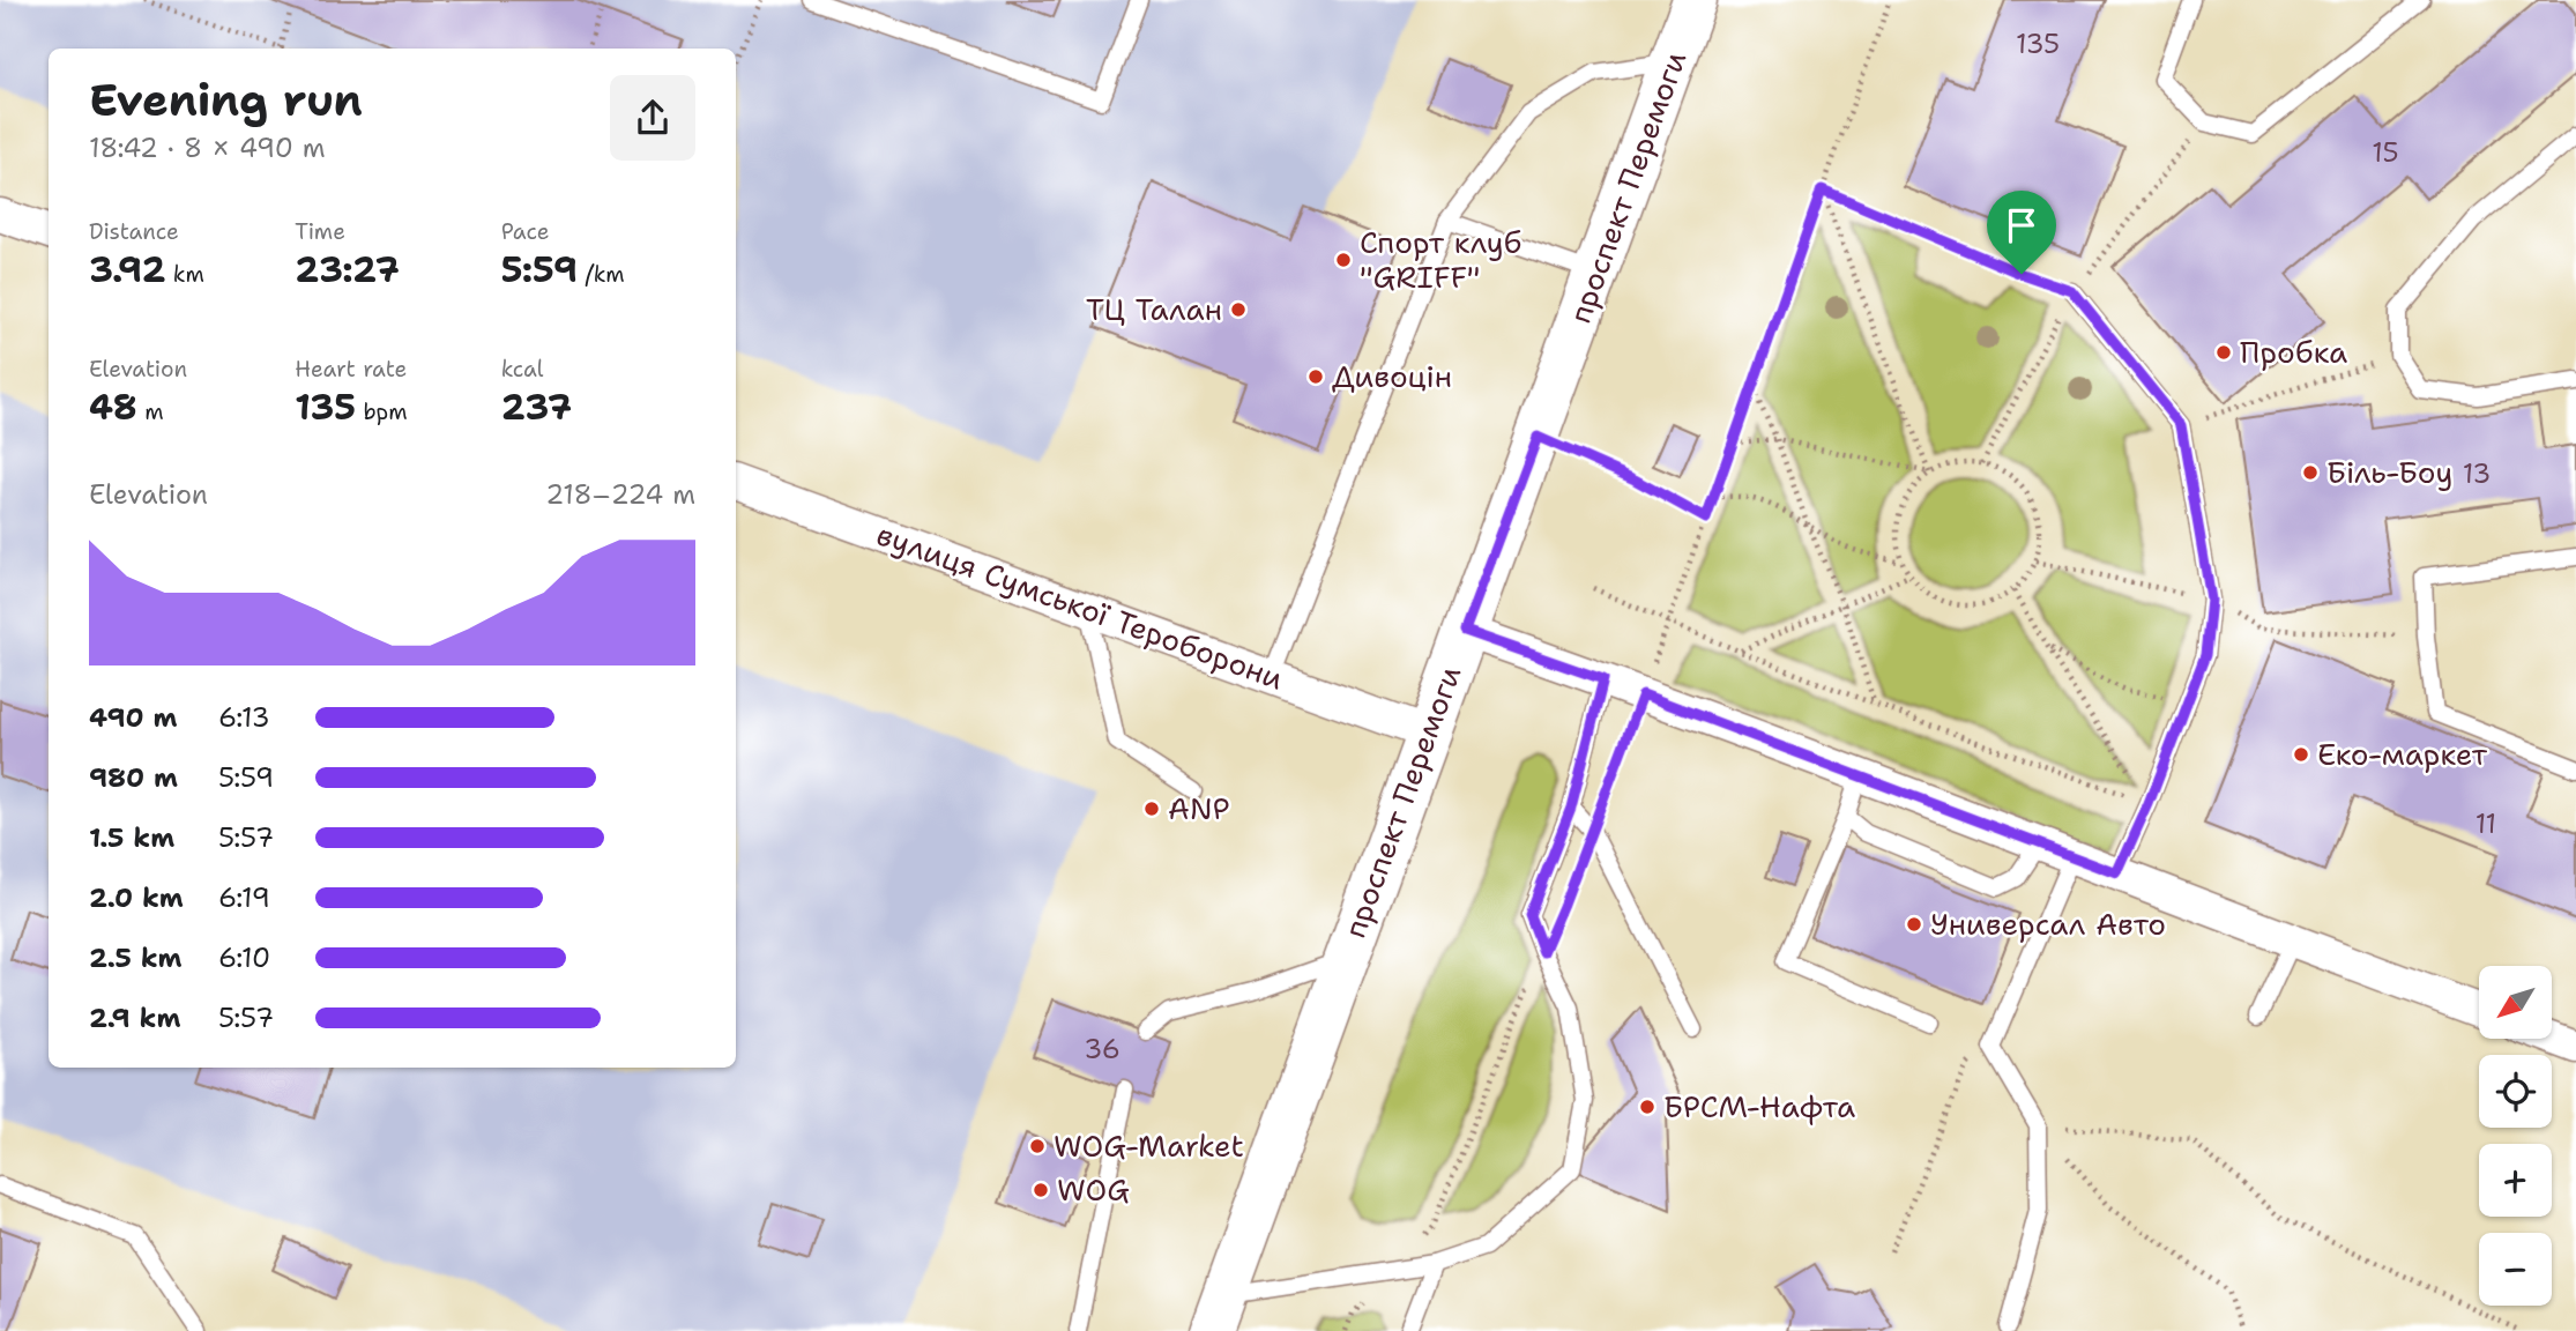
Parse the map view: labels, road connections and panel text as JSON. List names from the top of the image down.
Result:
{
  "streets": {
    "main road": ["проспект Перемоги"],
    "street": ["вулиця Сумської Тероборони"]
  },
  "crossings": [
    ["проспект Перемоги", "вулиця Сумської Тероборони"]
  ],
  "places": [
    "Спорт клуб \"GRIFF\"",
    "ТЦ Талан",
    "Пробка",
    "Дивоцін",
    "Біль-Боу",
    "Еко-маркет",
    "ANP",
    "Универсал Авто",
    "БРСМ-Нафта",
    "WOG-Market",
    "WOG"
  ],
  "house_numbers": [
    "135",
    "15",
    "13",
    "11",
    "36"
  ],
  "north": "bottom left",
  "page": {
    "heading": ["Evening run", "18:42 · 8 × 490 m"],
    "stats": [
      ["Distance", "3.92 km"],
      ["Time", "23:27"],
      ["Pace", "5:59 /km"],
      ["Elevation", "48 m"],
      ["Heart rate", "135 bpm"],
      ["kcal", "237"]
    ],
    "chart": ["Elevation", "218–224 m"],
    "list": [
      {
        "name": "490 m",
        "note": "6:13"
      },
      {
        "name": "980 m",
        "note": "5:59"
      },
      {
        "name": "1.5 km",
        "note": "5:57"
      },
      {
        "name": "2.0 km",
        "note": "6:19"
      },
      {
        "name": "2.5 km",
        "note": "6:10"
      },
      {
        "name": "2.9 km",
        "note": "5:57"
      }
    ],
    "map_buttons": ["+", "−"]
  }
}
